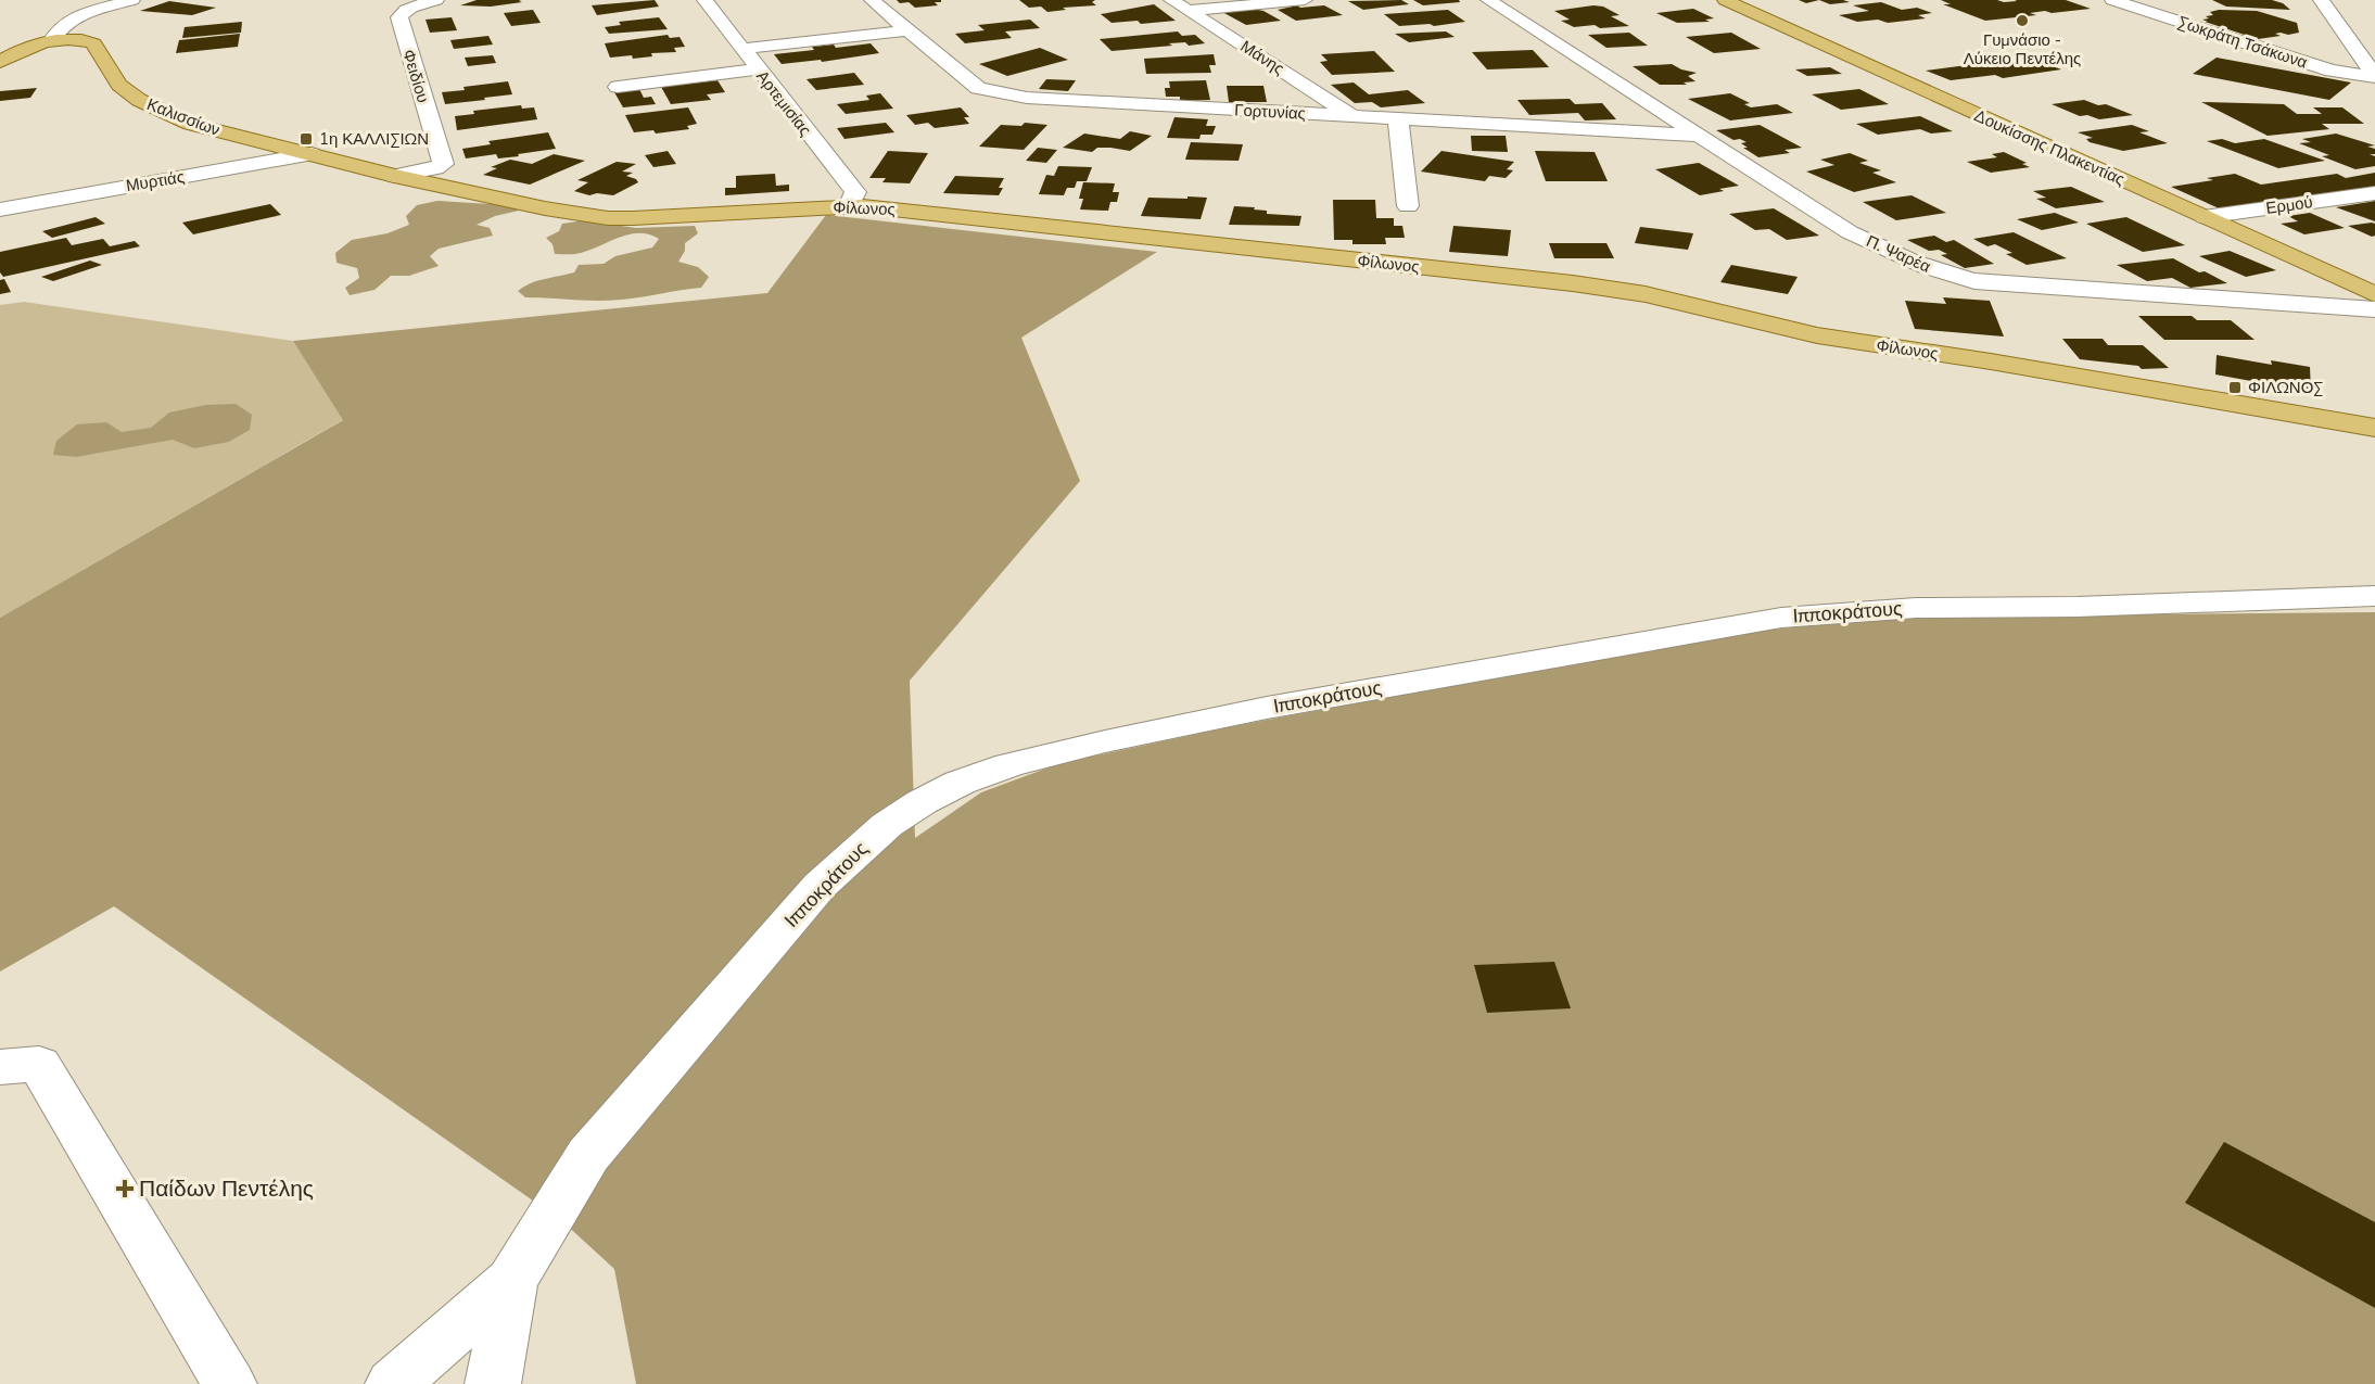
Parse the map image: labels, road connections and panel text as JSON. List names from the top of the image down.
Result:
{
  "streets": {
    "main road": ["Καλισσίων", "Δουκίσσης Πλακεντίας", "Φίλωνος"],
    "street": [
      "Σωκράτη Τσάκωνα",
      "Μάνης",
      "Φειδίου",
      "Αρτεμισίας",
      "Γορτυνίας",
      "Μυρτιάς",
      "Ερμού",
      "Π. Ψαρέα",
      "Ιπποκράτους"
    ]
  },
  "crossings": [
    ["Μάνης", "Γορτυνίας"],
    ["Φειδίου", "Καλισσίων"],
    ["Φειδίου", "Φίλωνος"],
    ["Αρτεμισίας", "Φίλωνος"],
    ["Γορτυνίας", "Π. Ψαρέα"],
    ["Καλισσίων", "Μυρτιάς"],
    ["Καλισσίων", "Φίλωνος"],
    ["Δουκίσσης Πλακεντίας", "Ερμού"]
  ],
  "places": {
    "other": ["Γυμνάσιο - Λύκειο Πεντέλης"],
    "transit": ["1η ΚΑΛΛΙΣΙΩΝ", "ΦΙΛΩΝΟΣ"],
    "health": ["Παίδων Πεντέλης"]
  }
}
